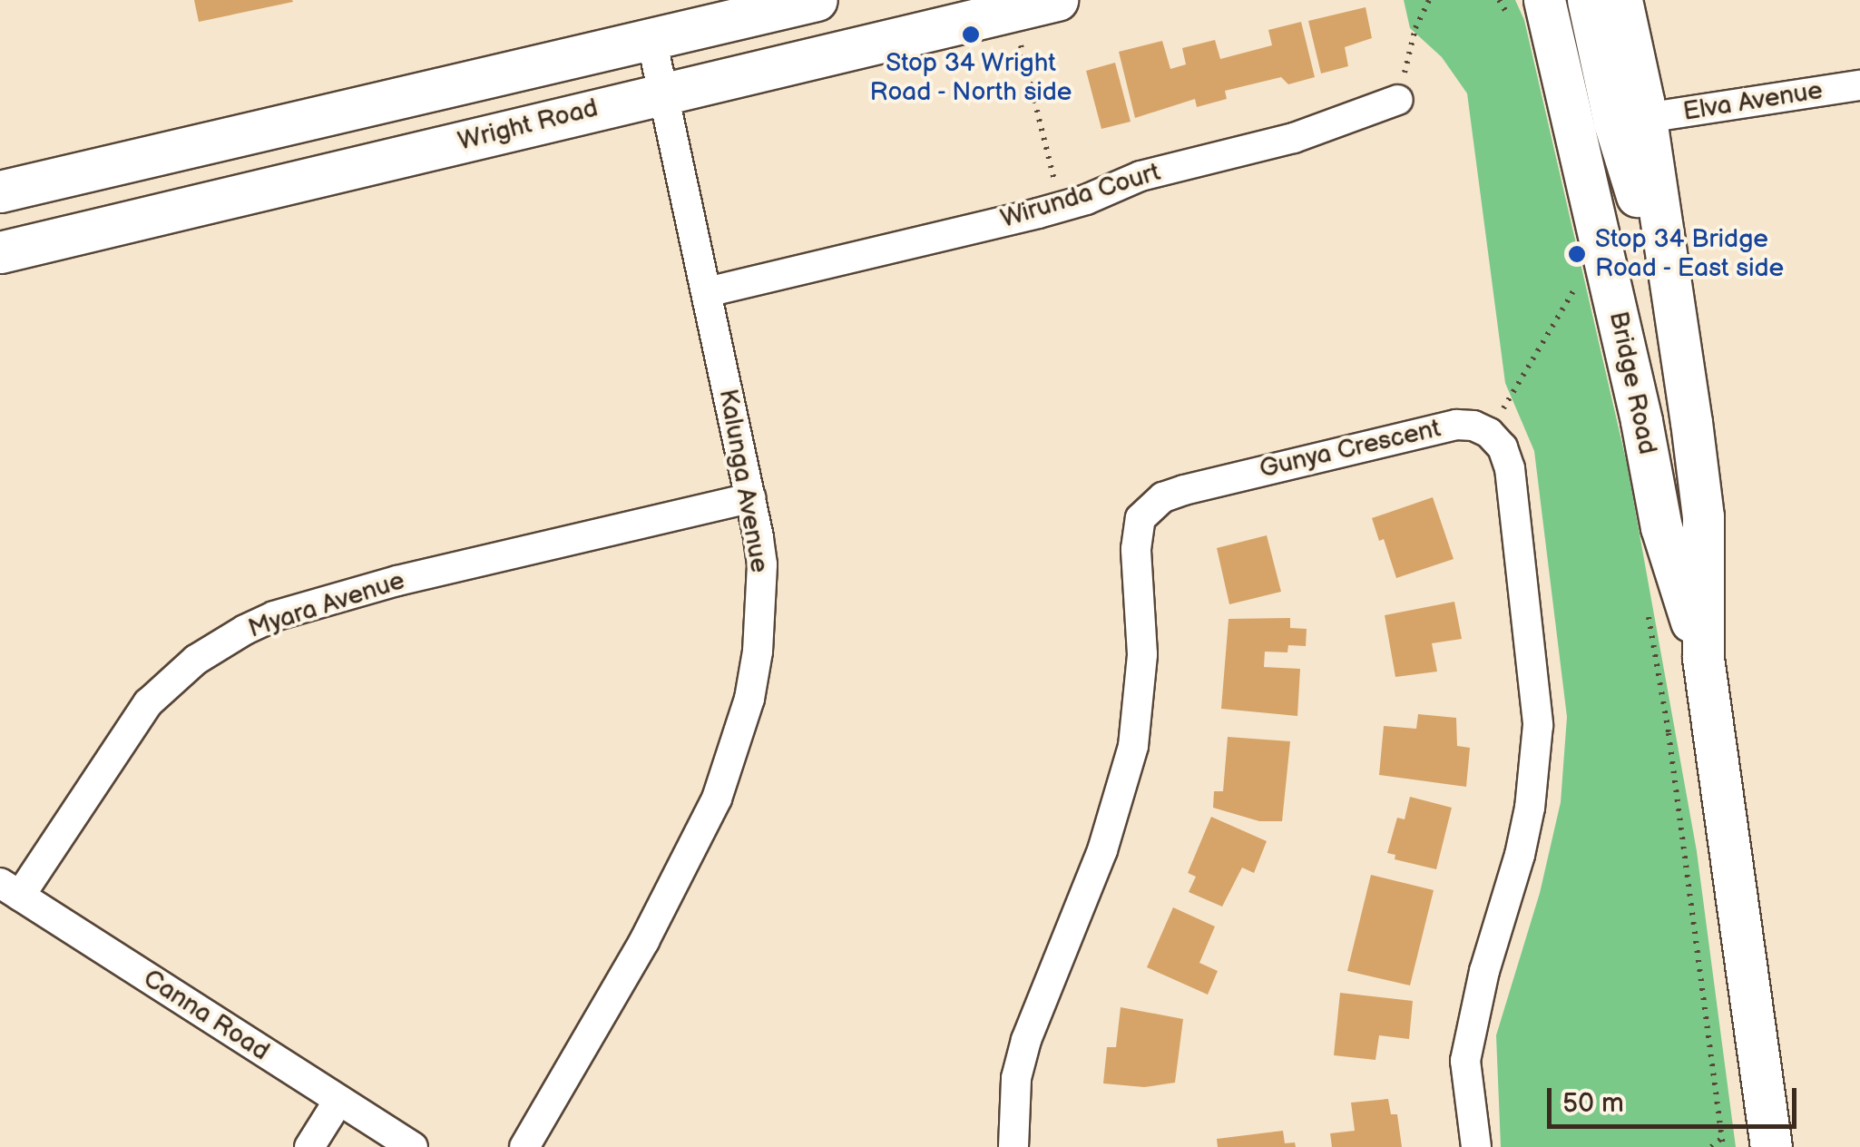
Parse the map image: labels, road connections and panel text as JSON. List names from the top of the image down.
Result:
{
  "streets": {
    "main road": ["Wright Road", "Bridge Road"],
    "street": [
      "Elva Avenue",
      "Wirunda Court",
      "Gunya Crescent",
      "Kalunga Avenue",
      "Myara Avenue",
      "Canna Road"
    ]
  },
  "crossings": [
    ["Elva Avenue", "Bridge Road"],
    ["Wright Road", "Kalunga Avenue"],
    ["Wirunda Court", "Kalunga Avenue"],
    ["Kalunga Avenue", "Myara Avenue"],
    ["Myara Avenue", "Canna Road"]
  ],
  "places": ["Stop 34 Wright Road - North side", "Stop 34 Bridge Road - East side"],
  "scale_bar": "50 m"
}
